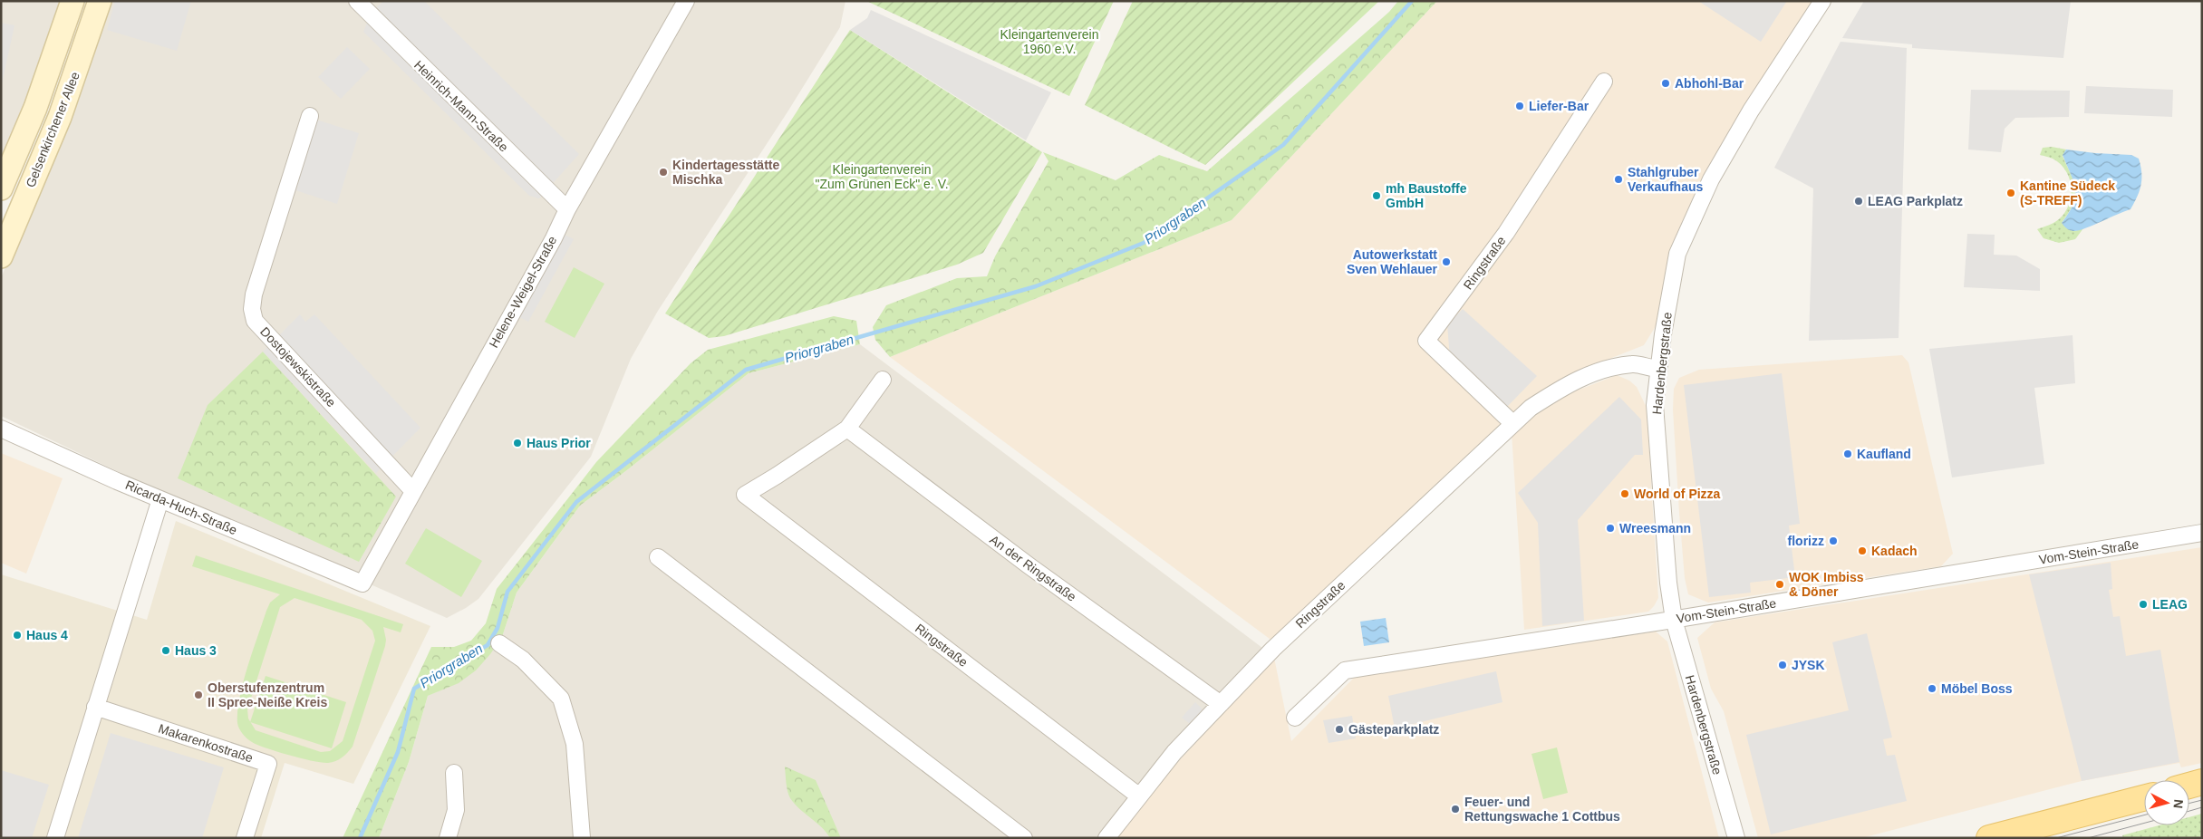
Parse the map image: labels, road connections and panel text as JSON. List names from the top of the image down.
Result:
{
  "streets": {
    "main road": ["Gelsenkirchener Allee"],
    "street": [
      "Heinrich-Mann-Straße",
      "Ringstraße",
      "Helene-Weigel-Straße",
      "Hardenbergstraße",
      "Dostojewskistraße",
      "Ricarda-Huch-Straße",
      "Vom-Stein-Straße",
      "An der Ringstraße",
      "Makarenkostraße"
    ]
  },
  "crossings": [
    ["Heinrich-Mann-Straße", "Helene-Weigel-Straße"],
    ["Ringstraße", "Hardenbergstraße"],
    ["Ringstraße", "An der Ringstraße"],
    ["Helene-Weigel-Straße", "Dostojewskistraße"],
    ["Helene-Weigel-Straße", "Ricarda-Huch-Straße"],
    ["Hardenbergstraße", "Vom-Stein-Straße"]
  ],
  "water": ["Priorgraben"],
  "parks": ["Kleingartenverein 1960 e.V.", "Kleingartenverein \"Zum Grünen Eck\" e. V."],
  "places": [
    "Abhohl-Bar",
    "Liefer-Bar",
    "Kindertagesstätte Mischka",
    "Stahlgruber Verkaufhaus",
    "Kantine Südeck (S-TREFF)",
    "mh Baustoffe GmbH",
    "LEAG Parkplatz",
    "Autowerkstatt Sven Wehlauer",
    "Haus Prior",
    "Kaufland",
    "World of Pizza",
    "Wreesmann",
    "florizz",
    "Kadach",
    "WOK Imbiss & Döner",
    "LEAG",
    "Haus 4",
    "Haus 3",
    "JYSK",
    "Möbel Boss",
    "Oberstufenzentrum II Spree-Neiße Kreis",
    "Gästeparkplatz",
    "Feuer- und Rettungswache 1 Cottbus"
  ],
  "north": "right"
}
